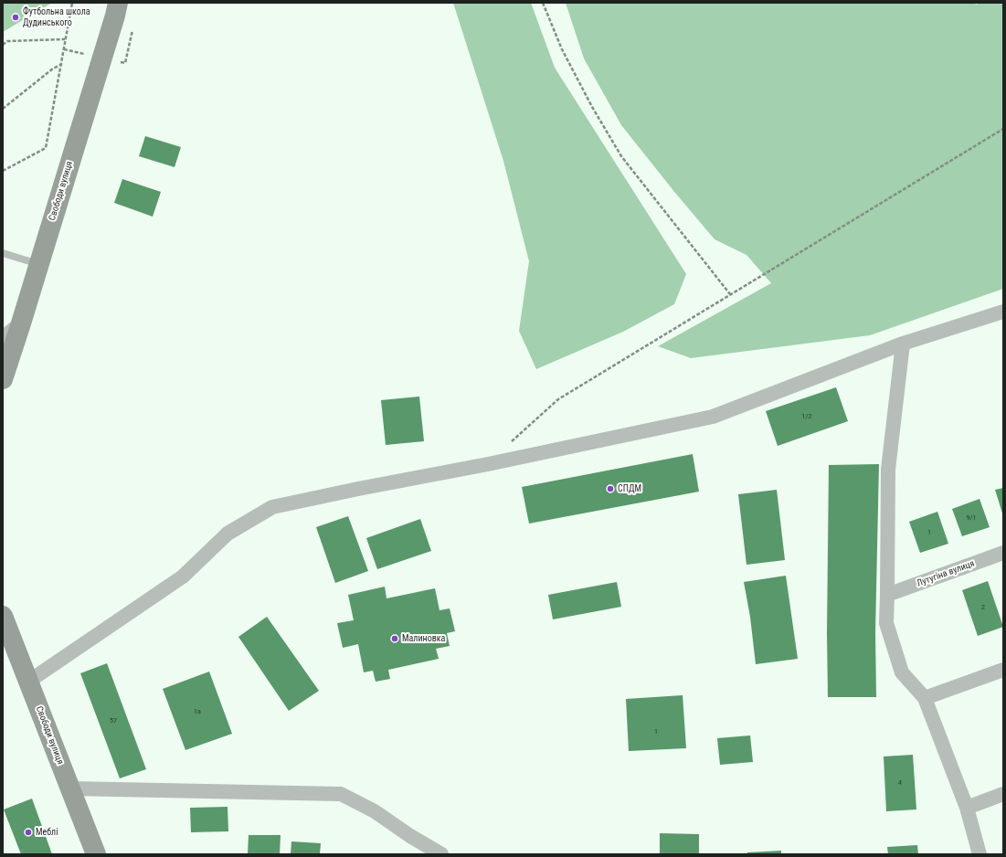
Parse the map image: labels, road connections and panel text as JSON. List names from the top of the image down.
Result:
{
  "streets": {
    "main road": ["Свободи вулиця"],
    "street": ["Лутугіна вулиця"]
  },
  "places": [
    "Футбольна школа Дудинського",
    "СПДМ",
    "Малиновка",
    "Меблі"
  ],
  "house_numbers": [
    "1/2",
    "9/1",
    "1",
    "2",
    "1а",
    "57",
    "1",
    "4"
  ]
}
